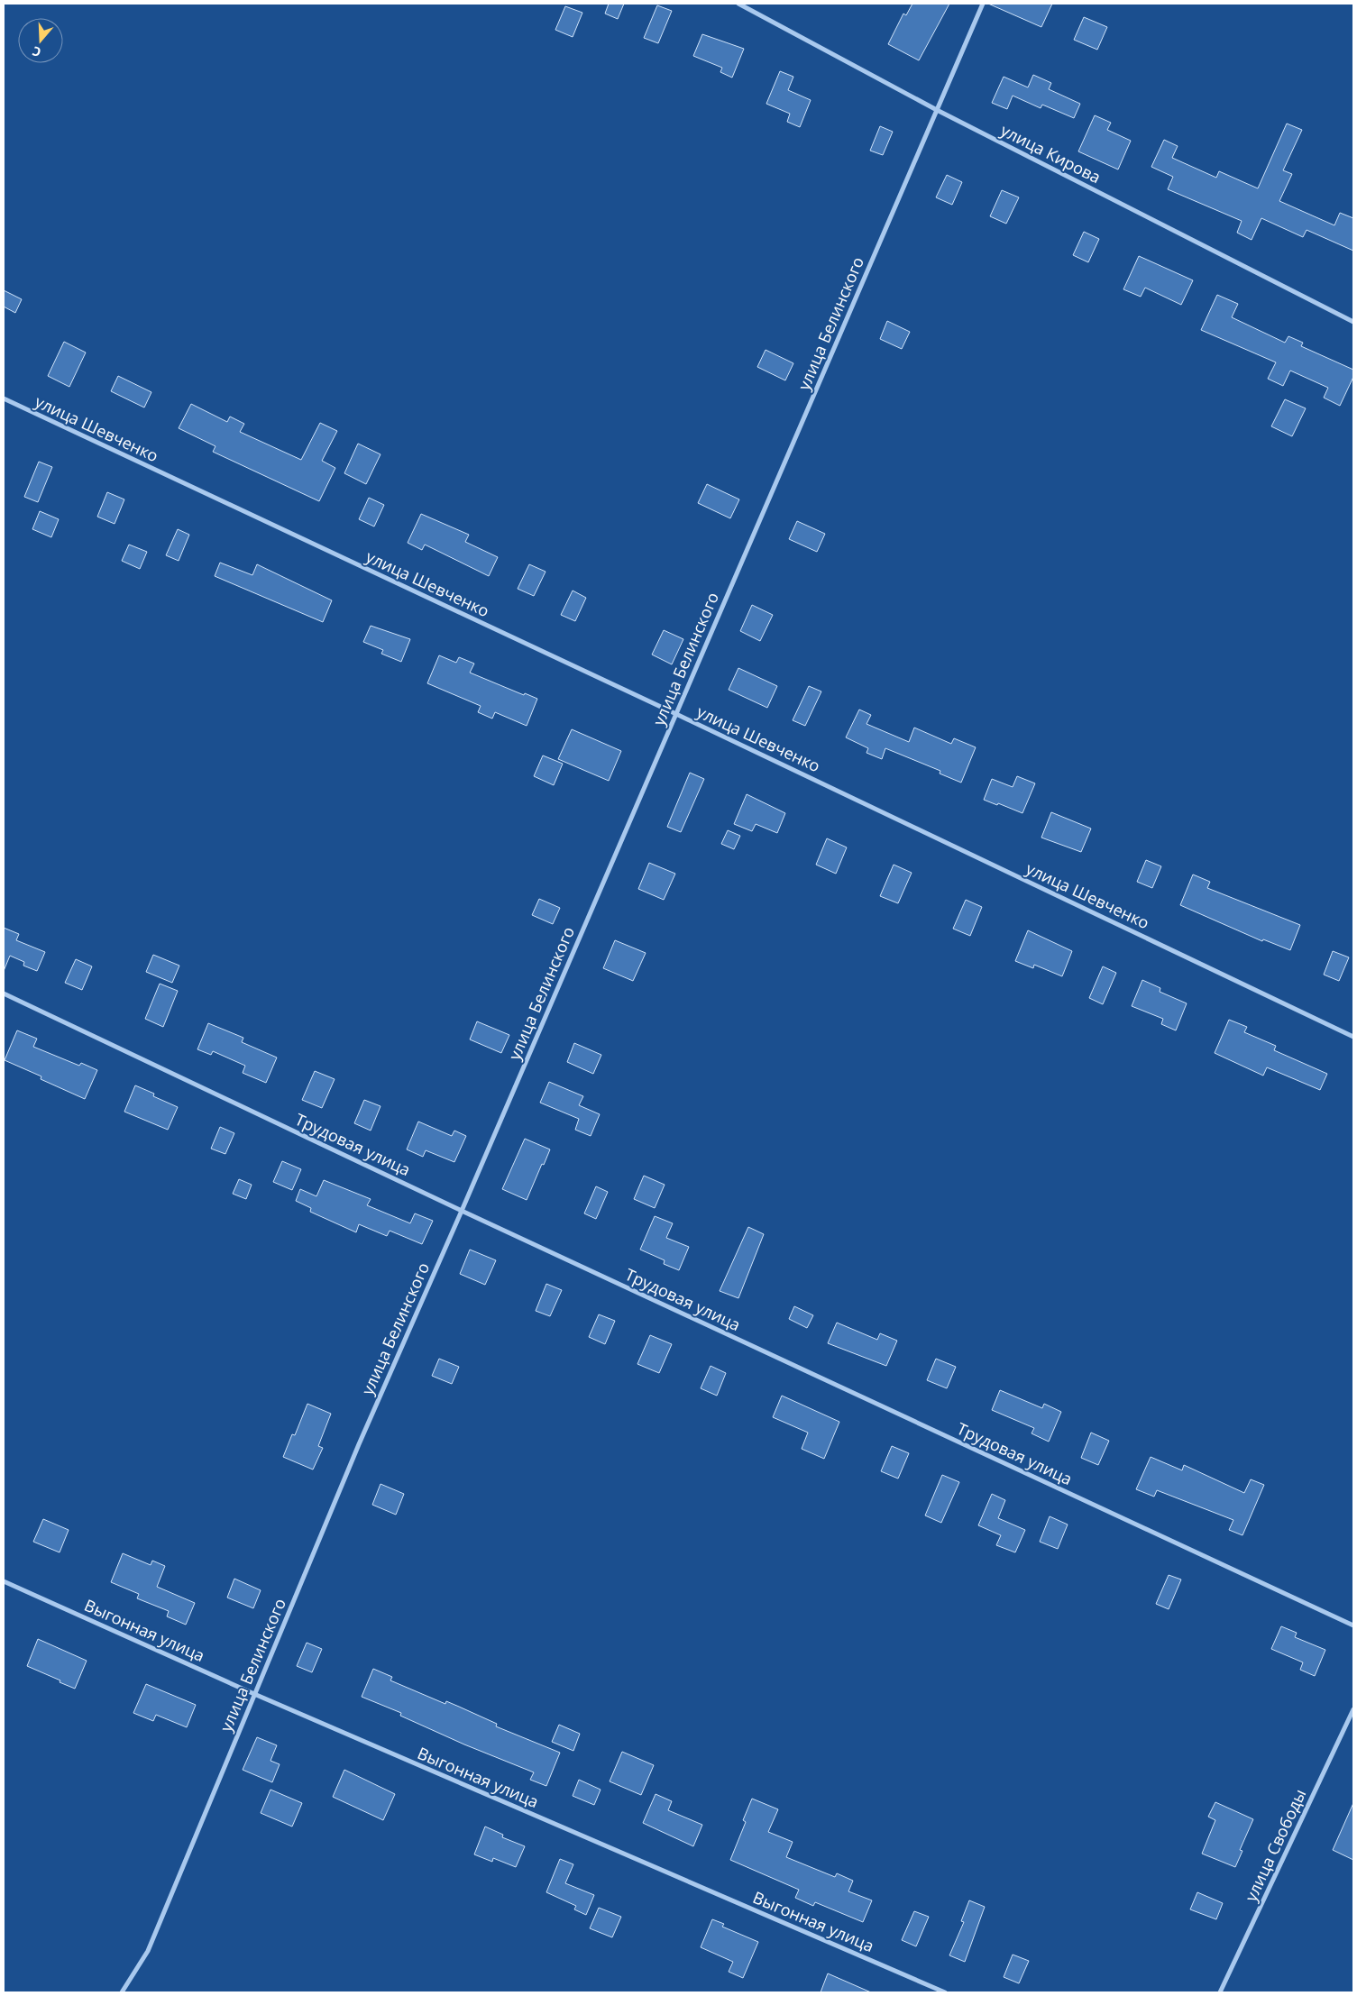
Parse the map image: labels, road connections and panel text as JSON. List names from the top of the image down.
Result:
{
  "streets": {
    "street": [
      "улица Кирова",
      "улица Белинского",
      "улица Шевченко",
      "Трудовая улица",
      "Выгонная улица",
      "улица Свободы"
    ]
  },
  "crossings": [
    ["улица Кирова", "улица Белинского"],
    ["улица Белинского", "улица Шевченко"],
    ["улица Белинского", "Трудовая улица"],
    ["улица Белинского", "Выгонная улица"]
  ],
  "north": "bottom"
}
